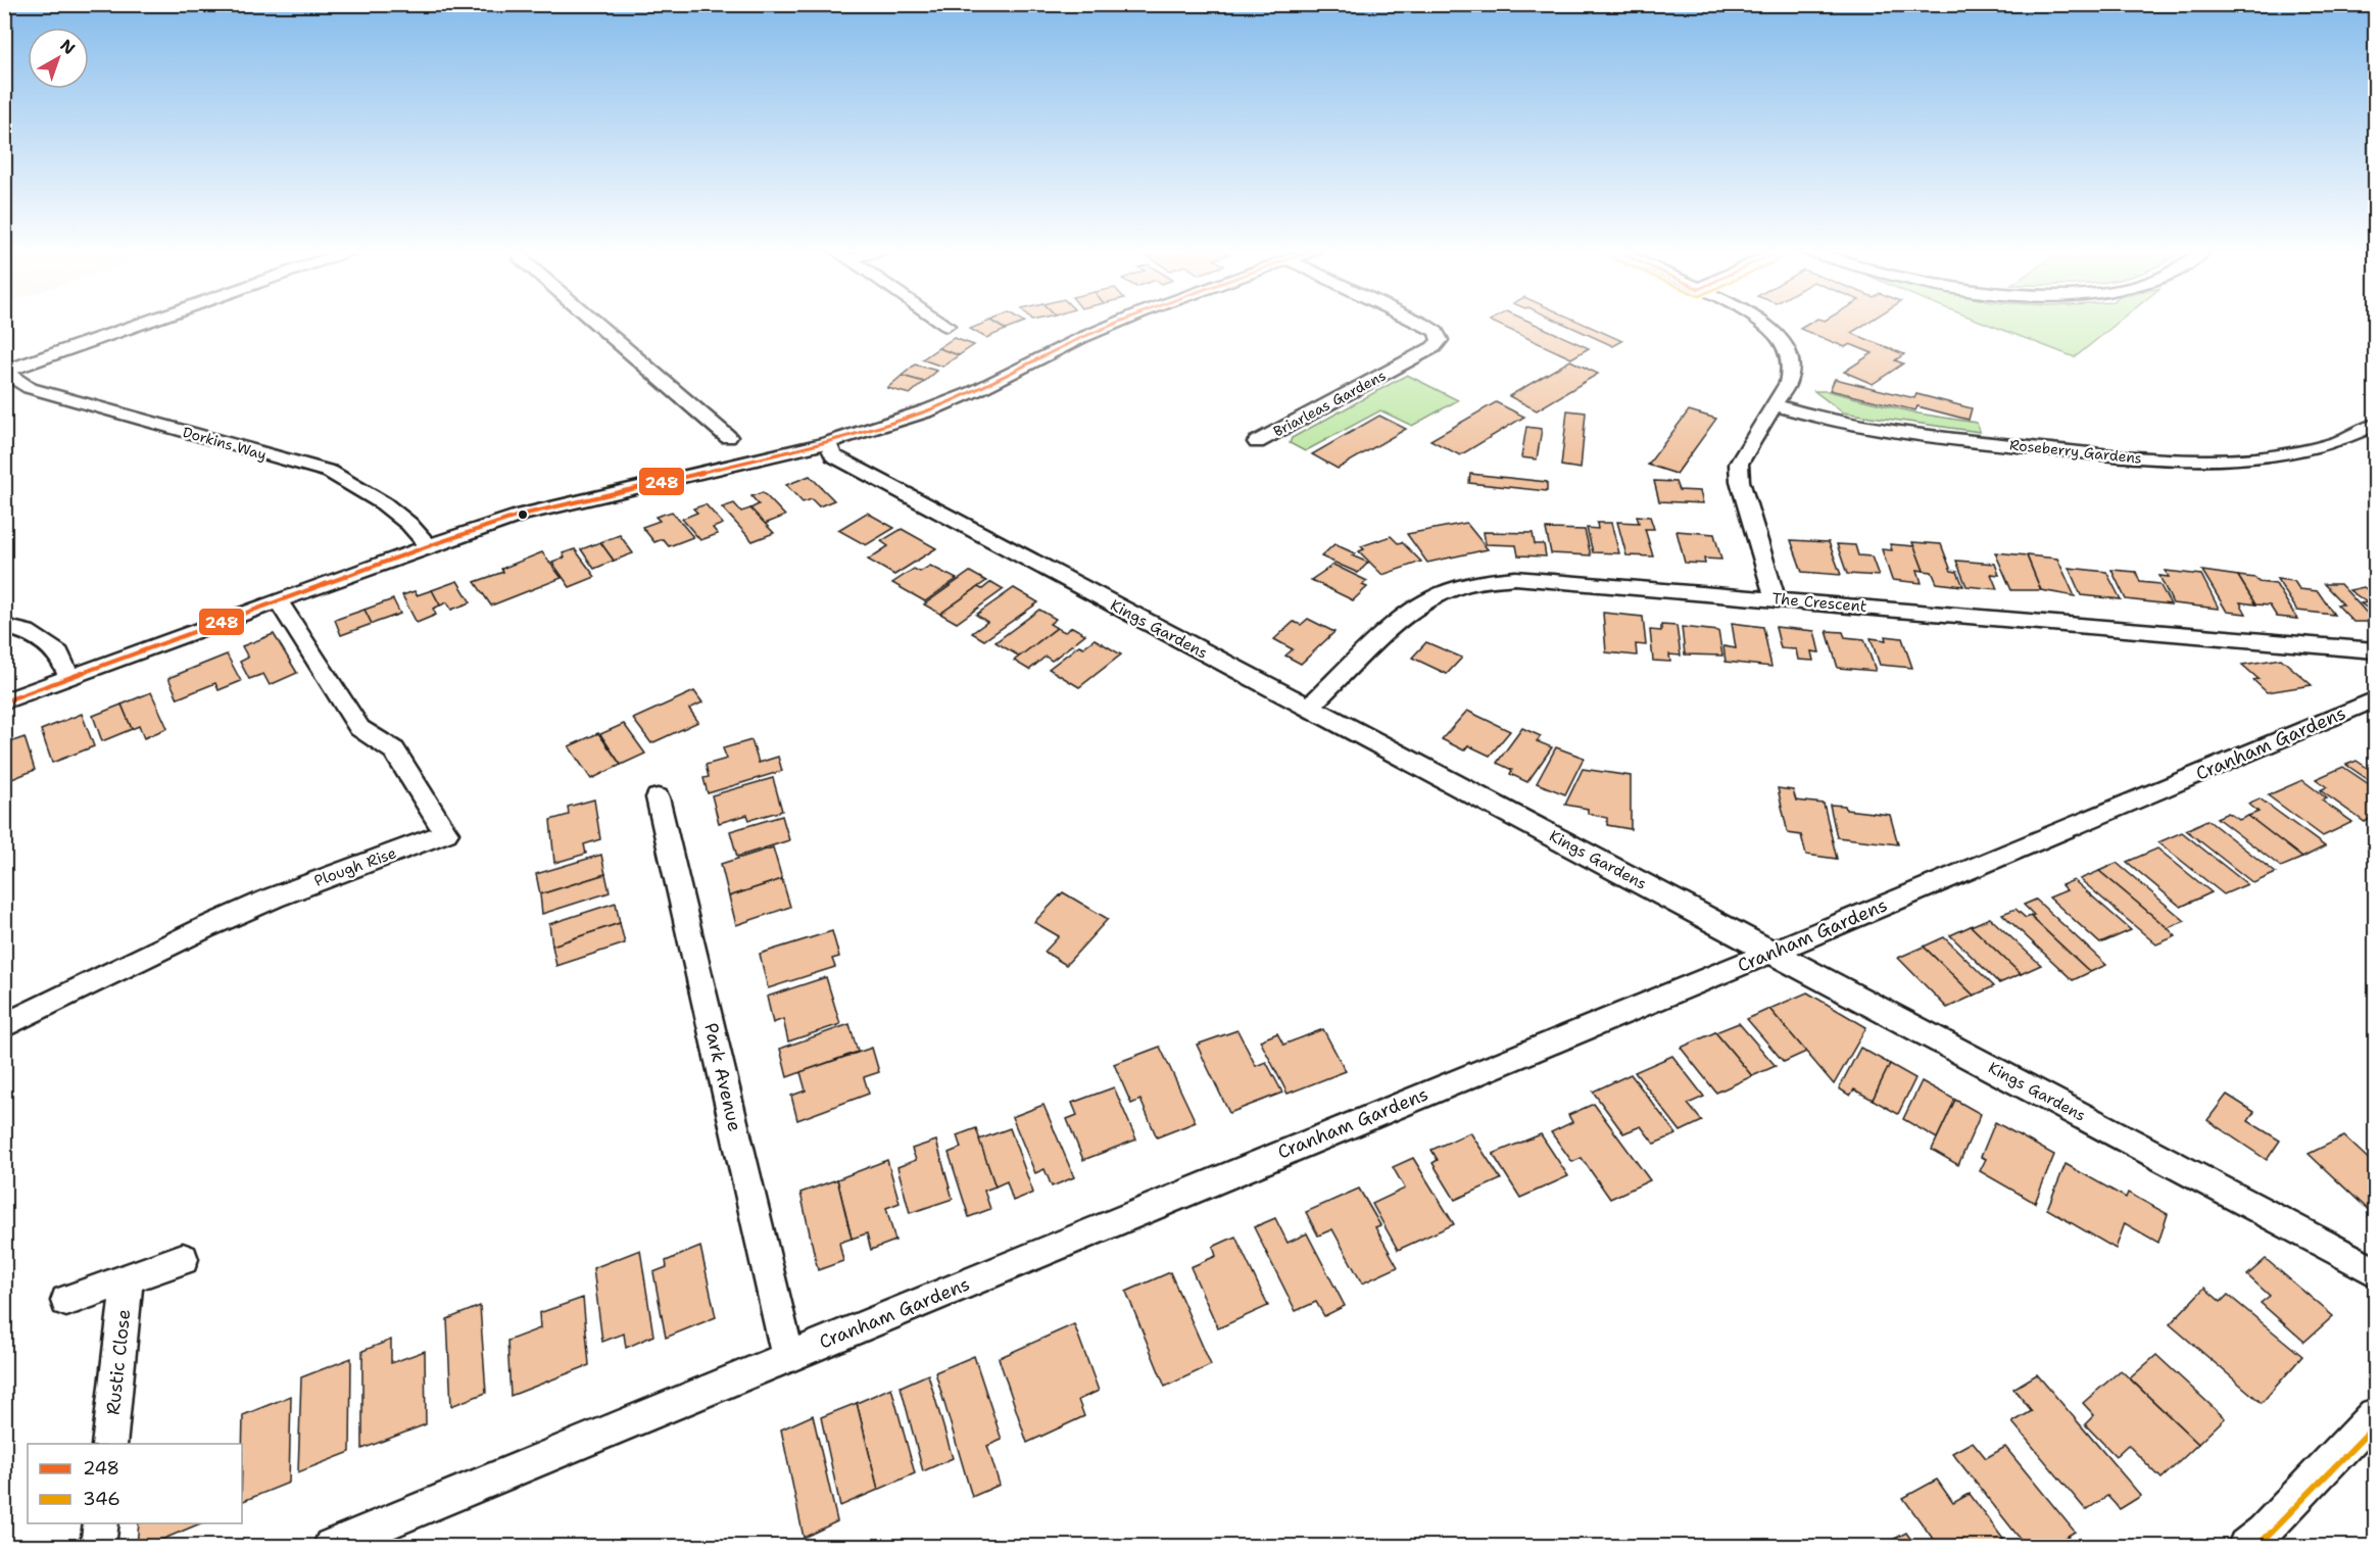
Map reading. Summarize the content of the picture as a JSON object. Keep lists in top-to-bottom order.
{
  "streets": {
    "street": [
      "Briarleas Gardens",
      "Dorkins Way",
      "Roseberry Gardens",
      "The Crescent",
      "Kings Gardens",
      "Cranham Gardens",
      "Plough Rise",
      "Park Avenue",
      "Rustic Close"
    ]
  },
  "crossings": [
    ["The Crescent", "Kings Gardens"],
    ["Kings Gardens", "Cranham Gardens"],
    ["Cranham Gardens", "Park Avenue"]
  ],
  "lines": ["transit line 248", "transit line 346"],
  "legend": ["248", "346"],
  "north": "top right"
}
